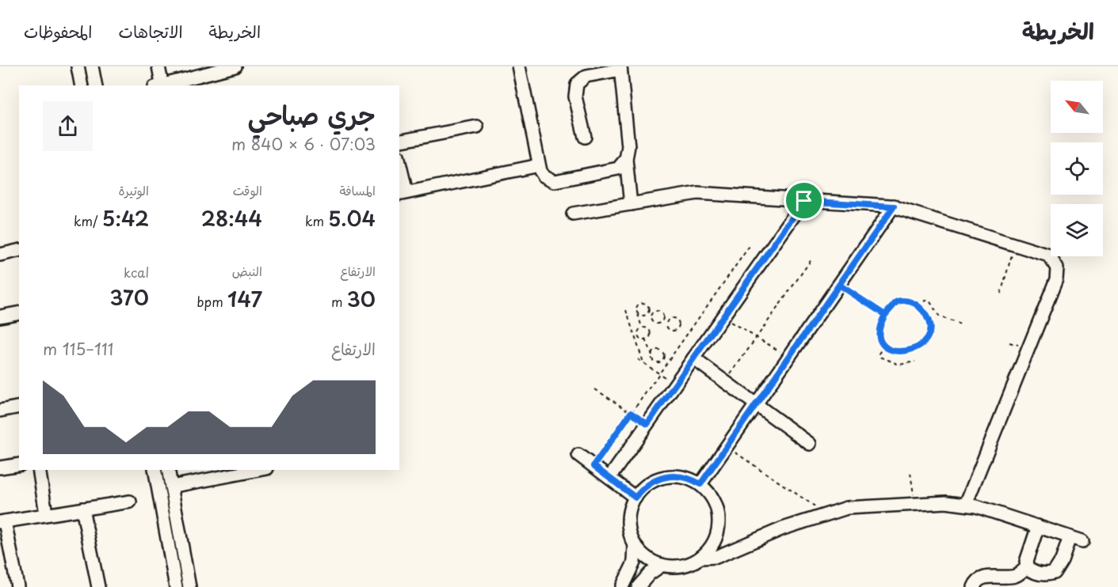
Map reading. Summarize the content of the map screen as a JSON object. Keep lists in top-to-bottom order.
{
  "north": "top left",
  "page": {
    "header": "الخريطة",
    "nav": ["الخريطة", "الاتجاهات", "المحفوظات"],
    "heading": ["جري صباحي", "07:03 · 6 × 840 m"],
    "stats": [
      ["المسافة", "5.04 km"],
      ["الوقت", "28:44"],
      ["الوتيرة", "5:42 /km"],
      ["الارتفاع", "30 m"],
      ["النبض", "147 bpm"],
      ["kcal", "370"]
    ],
    "chart": ["الارتفاع", "111–115 m"]
  }
}
